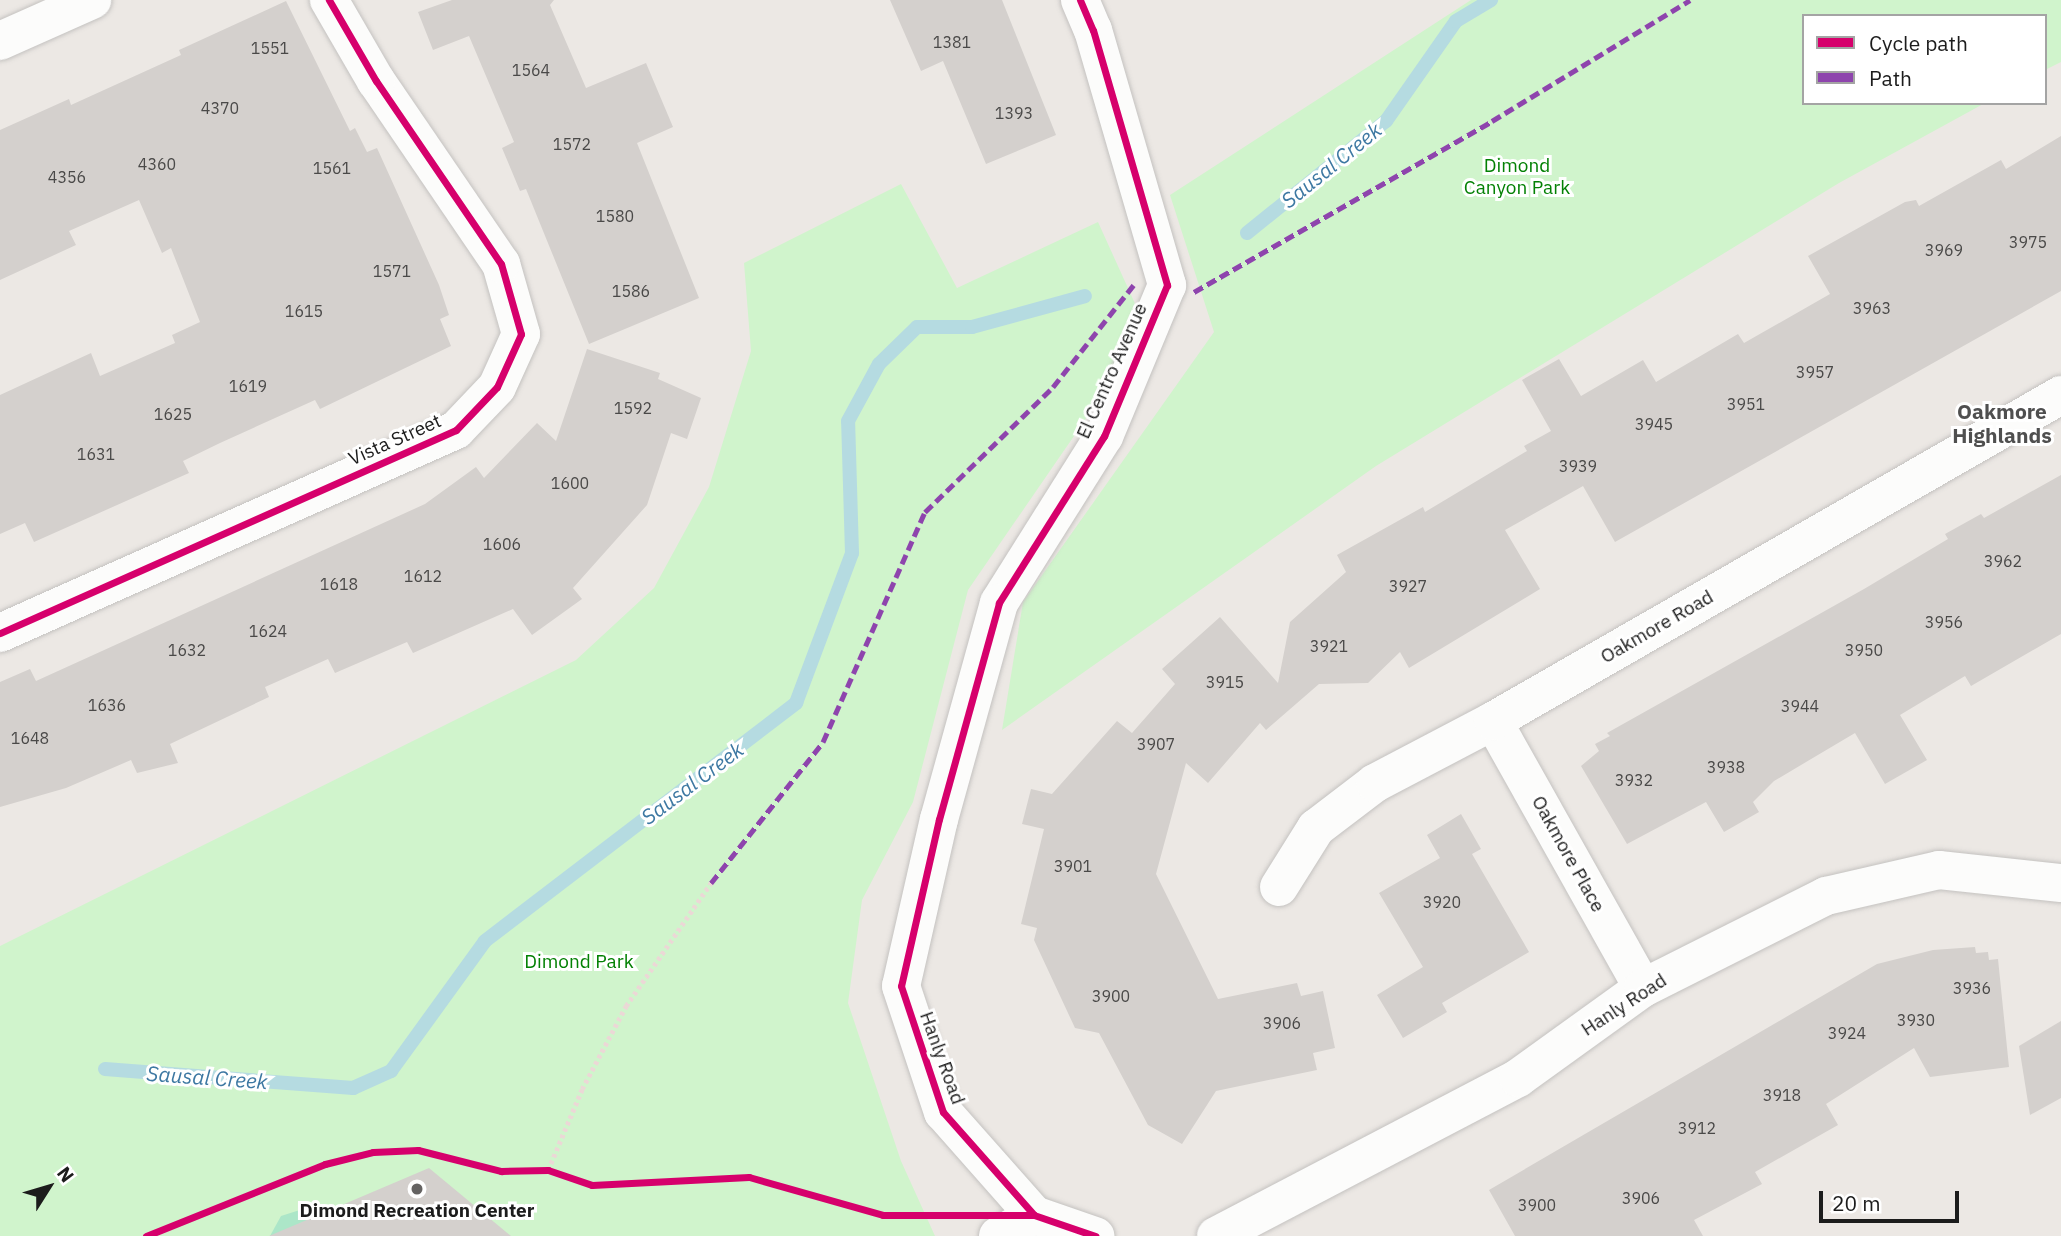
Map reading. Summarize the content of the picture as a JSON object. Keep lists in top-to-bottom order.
{
  "streets": {
    "street": [
      "El Centro Avenue",
      "Vista Street",
      "Oakmore Road",
      "Oakmore Place",
      "Hanly Road"
    ]
  },
  "crossings": [
    ["El Centro Avenue", "Hanly Road"],
    ["Oakmore Road", "Oakmore Place"],
    ["Oakmore Place", "Hanly Road"]
  ],
  "districts": ["Oakmore Highlands"],
  "water": ["Sausal Creek"],
  "parks": ["Dimond Canyon Park", "Dimond Park"],
  "places": ["Dimond Recreation Center"],
  "house_numbers": [
    "1381",
    "1551",
    "1564",
    "4370",
    "1393",
    "1572",
    "4360",
    "1561",
    "4356",
    "1580",
    "3975",
    "3969",
    "1571",
    "1586",
    "3963",
    "1615",
    "3957",
    "1619",
    "3951",
    "1592",
    "1625",
    "3945",
    "1631",
    "3939",
    "1600",
    "1606",
    "3962",
    "1612",
    "1618",
    "3927",
    "3956",
    "1624",
    "3921",
    "1632",
    "3950",
    "3915",
    "1636",
    "3944",
    "1648",
    "3907",
    "3938",
    "3932",
    "3901",
    "3920",
    "3936",
    "3900",
    "3930",
    "3906",
    "3924",
    "3918",
    "3912",
    "3906",
    "3900"
  ],
  "legend": ["Cycle path", "Path"],
  "scale_bar": "20 m",
  "north": "top right"
}
